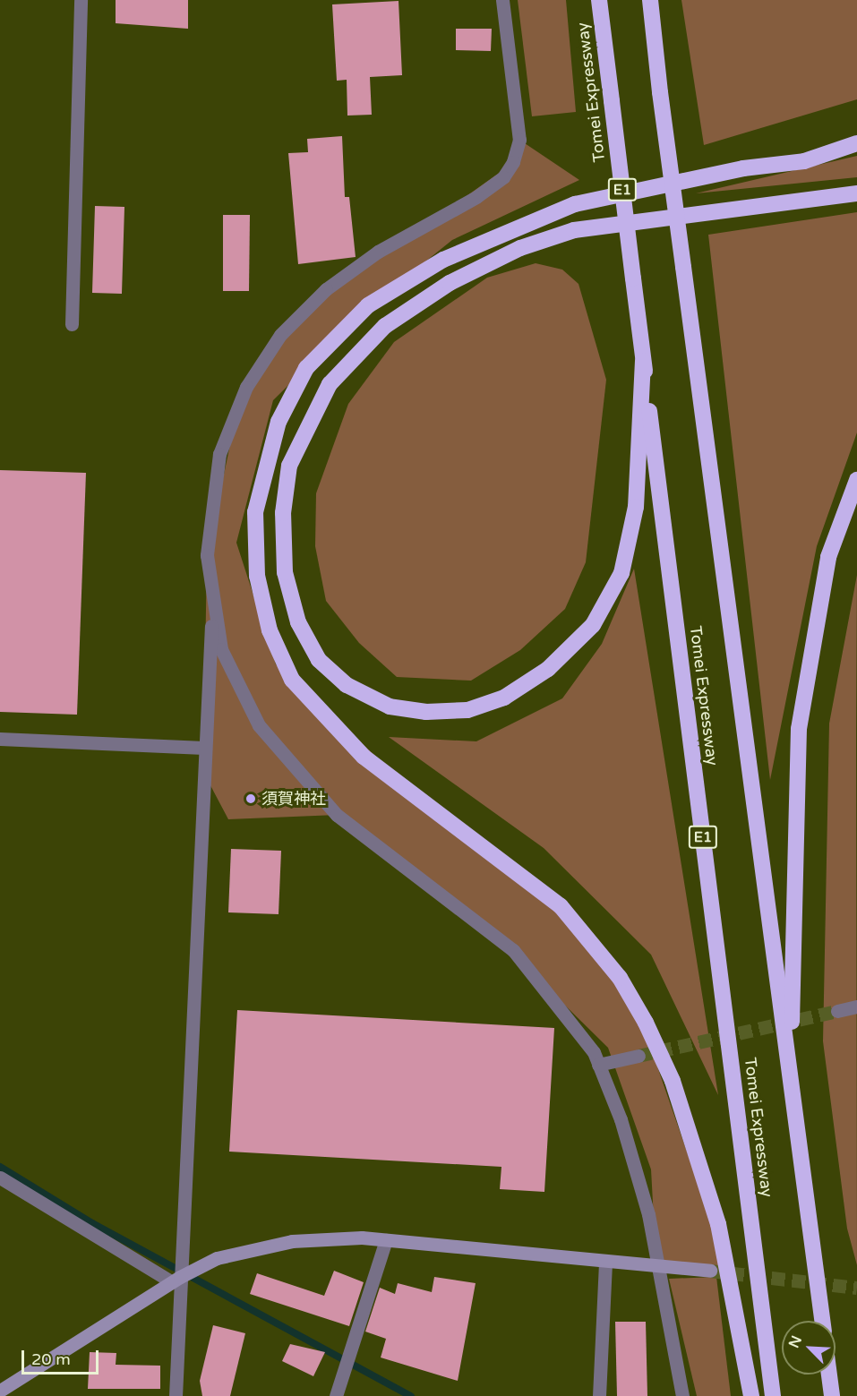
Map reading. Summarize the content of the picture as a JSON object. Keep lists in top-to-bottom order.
{
  "streets": {
    "highway": ["Tomei Expressway", "E1"]
  },
  "places": ["須賀神社"],
  "scale_bar": "20 m",
  "north": "top left"
}
